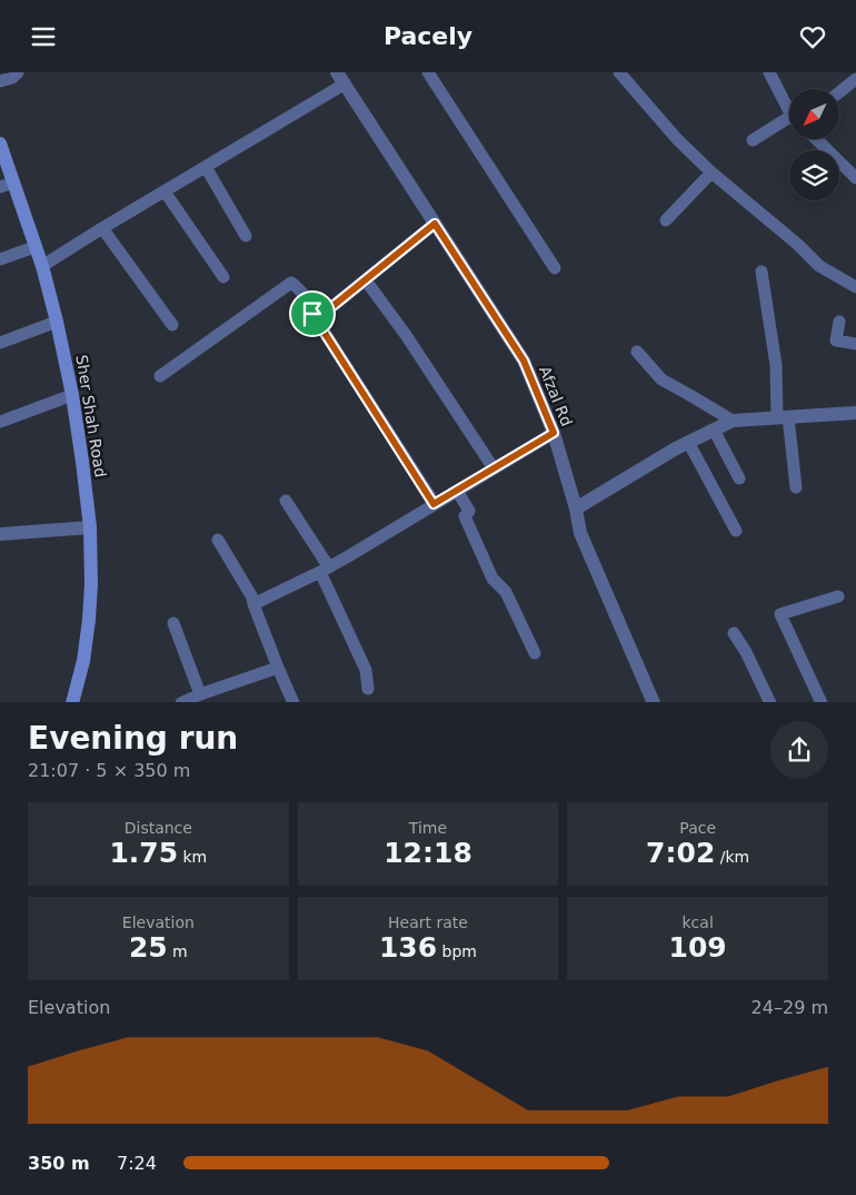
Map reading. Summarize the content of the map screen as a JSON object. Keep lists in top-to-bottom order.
{
  "streets": {
    "main road": ["Sher Shah Road"],
    "street": ["Afzal Rd"]
  },
  "north": "bottom left",
  "page": {
    "header": "Pacely",
    "heading": ["Evening run", "21:07 · 5 × 350 m"],
    "stats": [
      ["Distance", "1.75 km"],
      ["Time", "12:18"],
      ["Pace", "7:02 /km"],
      ["Elevation", "25 m"],
      ["Heart rate", "136 bpm"],
      ["kcal", "109"]
    ],
    "chart": ["Elevation", "24–29 m"],
    "list": [
      {
        "name": "350 m",
        "note": "7:24"
      }
    ]
  }
}
